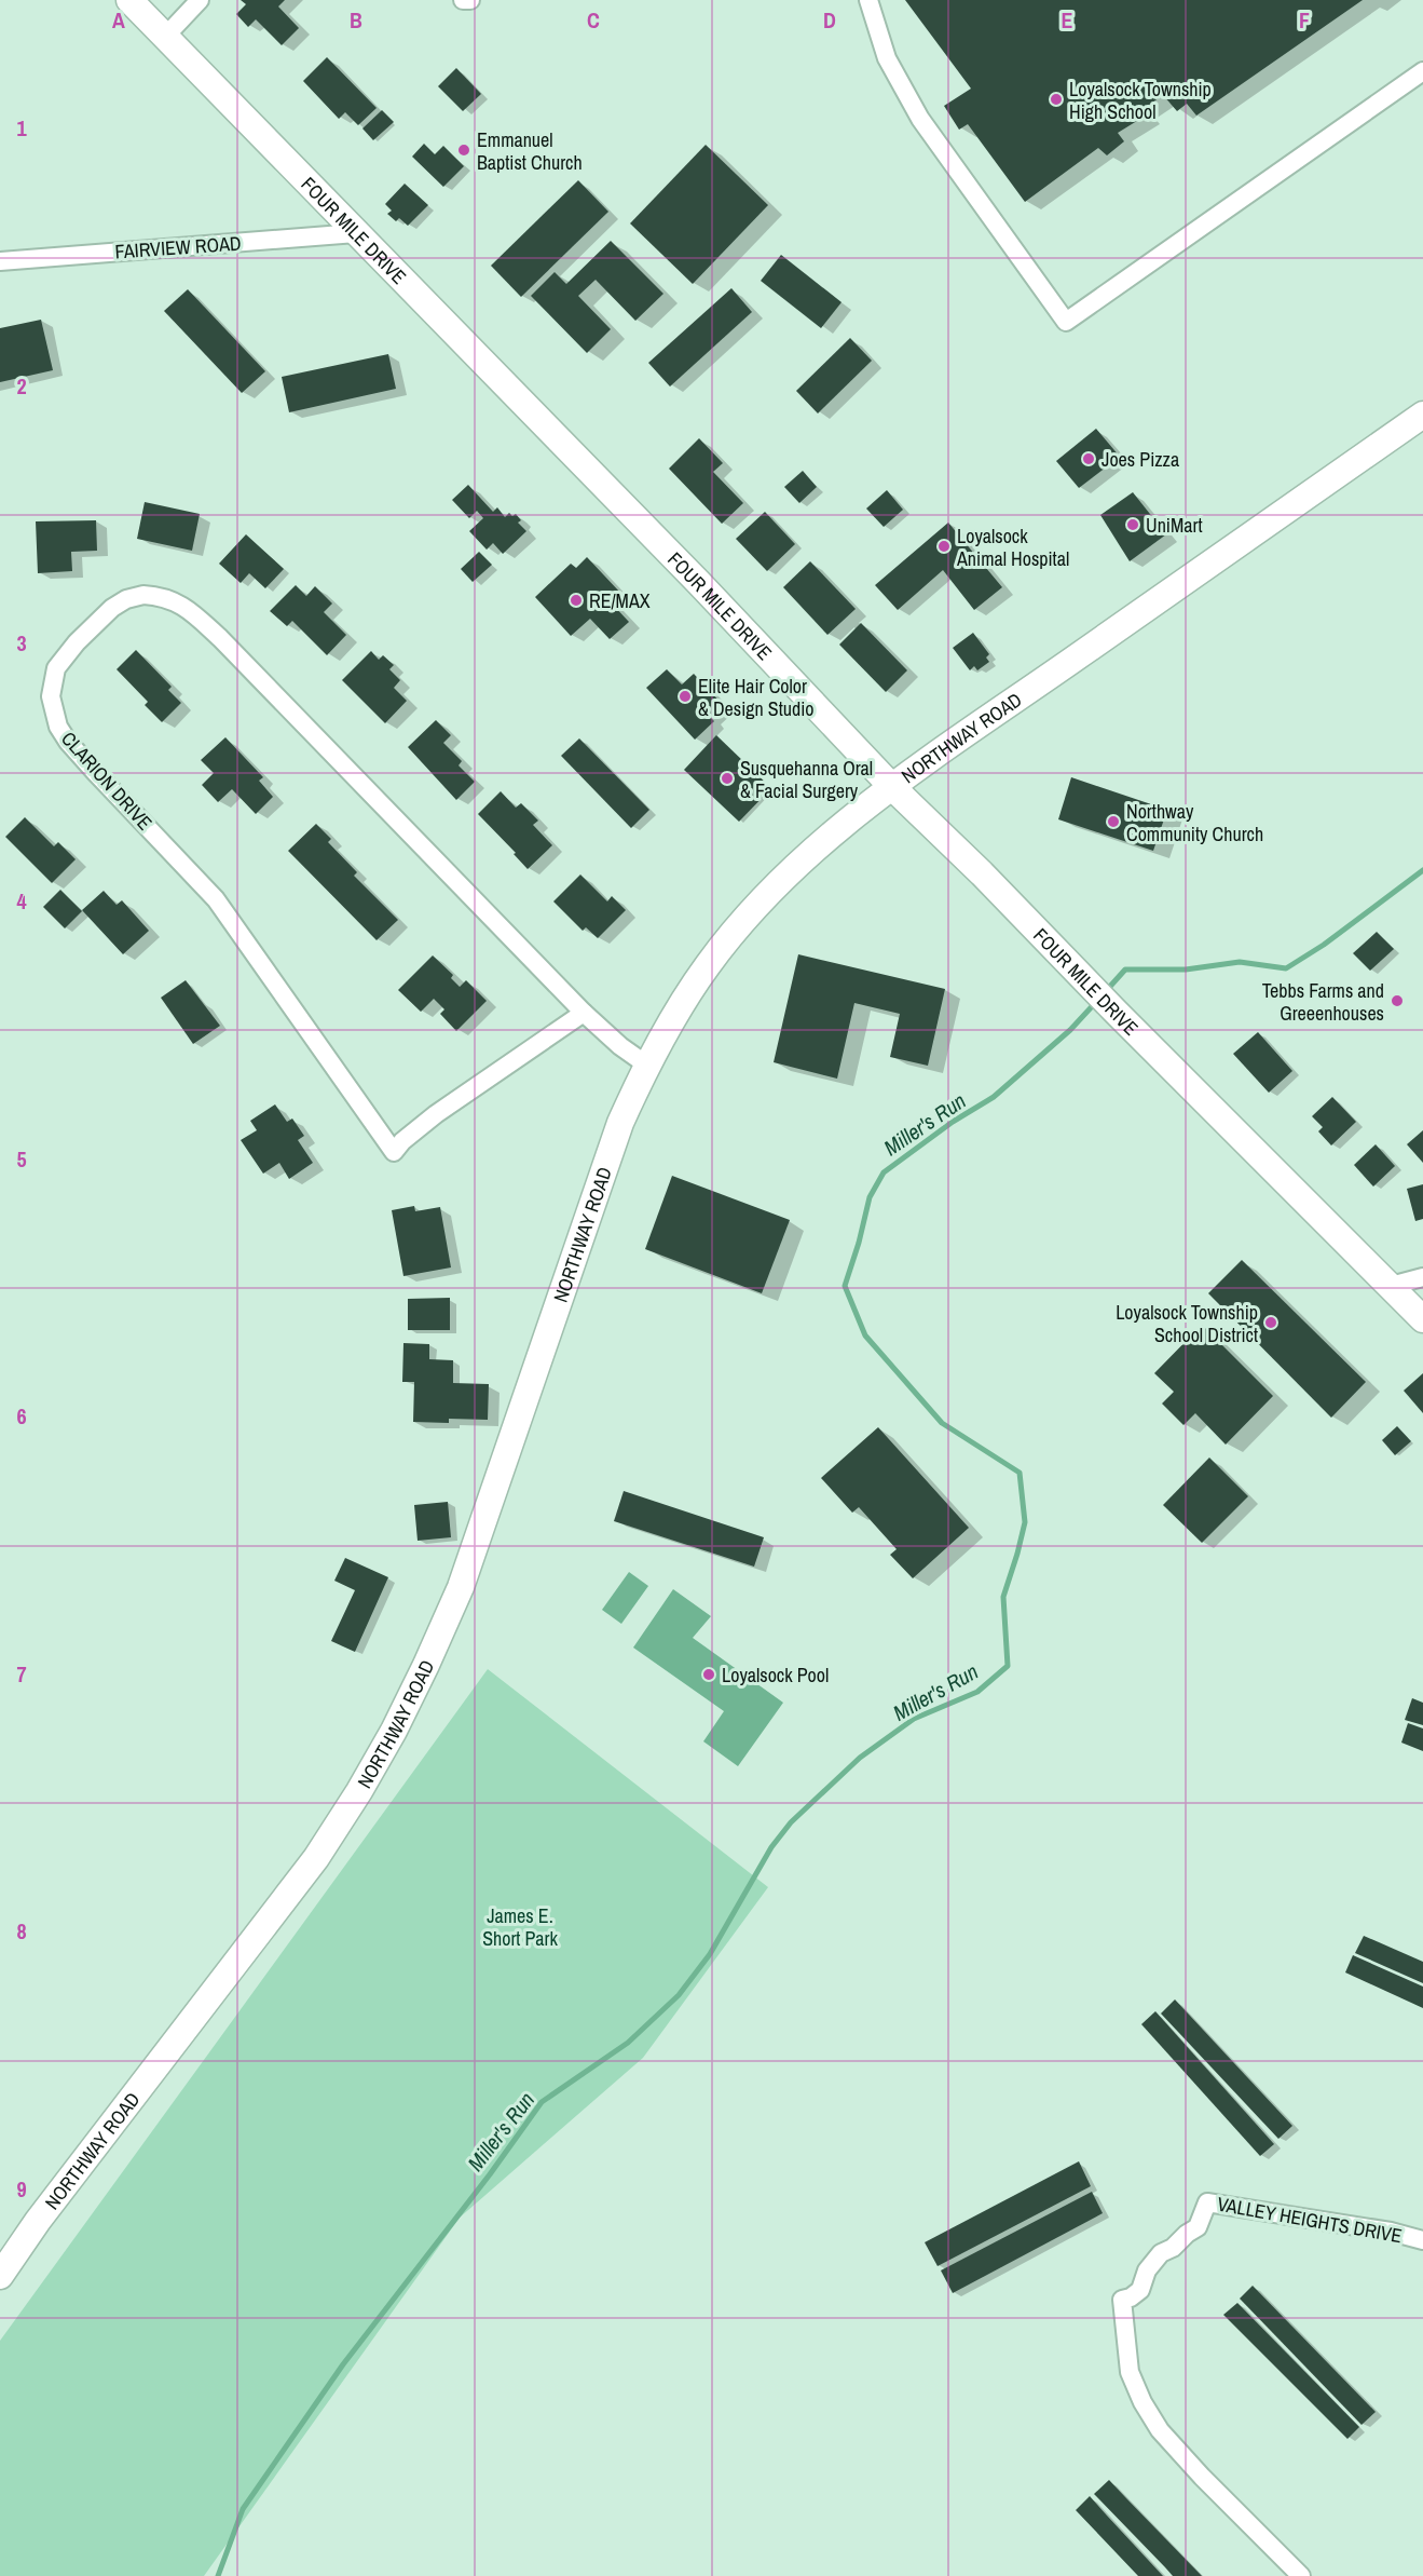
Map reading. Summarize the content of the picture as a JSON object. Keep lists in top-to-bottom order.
{
  "streets": {
    "street": [
      "FOUR MILE DRIVE",
      "FAIRVIEW ROAD",
      "NORTHWAY ROAD",
      "CLARION DRIVE",
      "VALLEY HEIGHTS DRIVE"
    ]
  },
  "crossings": [
    ["FOUR MILE DRIVE", "FAIRVIEW ROAD"],
    ["FOUR MILE DRIVE", "NORTHWAY ROAD"],
    ["NORTHWAY ROAD", "CLARION DRIVE"]
  ],
  "water": ["Miller's Run"],
  "parks": ["James E. Short Park"],
  "places": [
    "Loyalsock Township High School",
    "Emmanuel Baptist Church",
    "Joes Pizza",
    "UniMart",
    "Loyalsock Animal Hospital",
    "RE/MAX",
    "Elite Hair Color & Design Studio",
    "Susquehanna Oral & Facial Surgery",
    "Northway Community Church",
    "Tebbs Farms and Greeenhouses",
    "Loyalsock Township School District",
    "Loyalsock Pool"
  ],
  "grid": {
    "columns": [
      "A",
      "B",
      "C",
      "D",
      "E",
      "F"
    ],
    "rows": [
      "1",
      "2",
      "3",
      "4",
      "5",
      "6",
      "7",
      "8",
      "9"
    ]
  }
}
